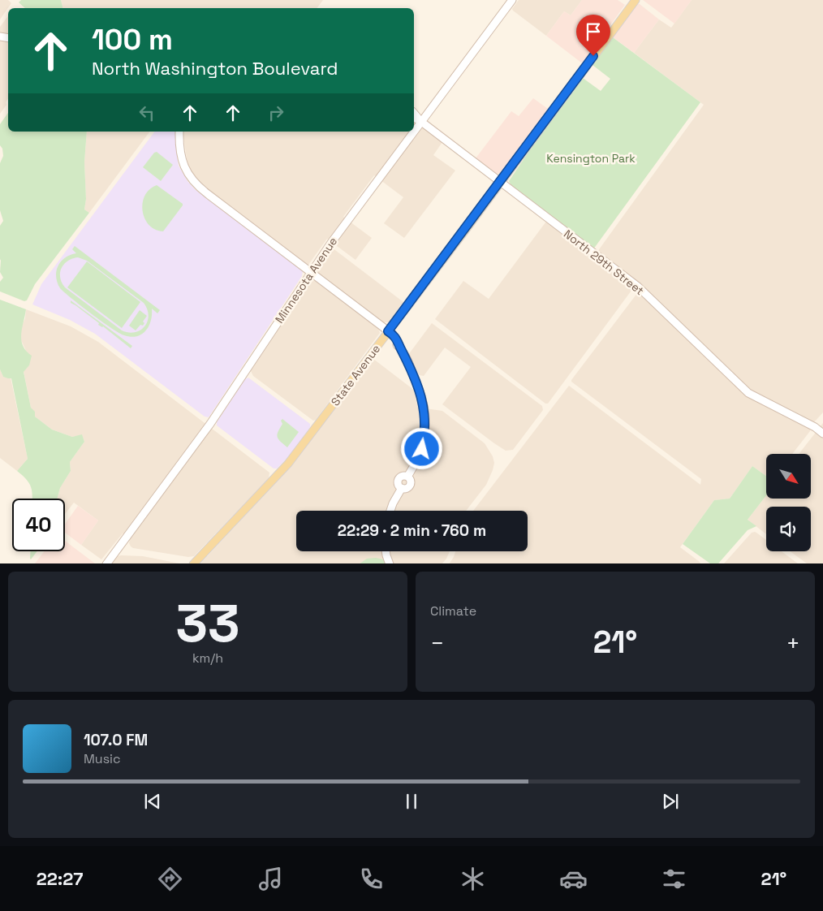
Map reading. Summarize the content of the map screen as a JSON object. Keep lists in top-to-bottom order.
{
  "streets": {
    "main road": ["State Avenue"],
    "street": ["North 29th Street", "Minnesota Avenue"]
  },
  "crossings": [
    ["North 29th Street", "Minnesota Avenue"],
    ["North 29th Street", "State Avenue"]
  ],
  "parks": ["Kensington Park"],
  "north": "bottom right",
  "page": {
    "turn": ["100 m", "North Washington Boulevard"],
    "limit": "40",
    "trip": "22:29 · 2 min · 760 m",
    "tile": [
      ["33", "km/h"],
      "Climate"
    ],
    "heat": ["−", "21°", "+"],
    "song": ["107.0 FM", "Music"],
    "tabs": ["22:27", "21°"]
  }
}
